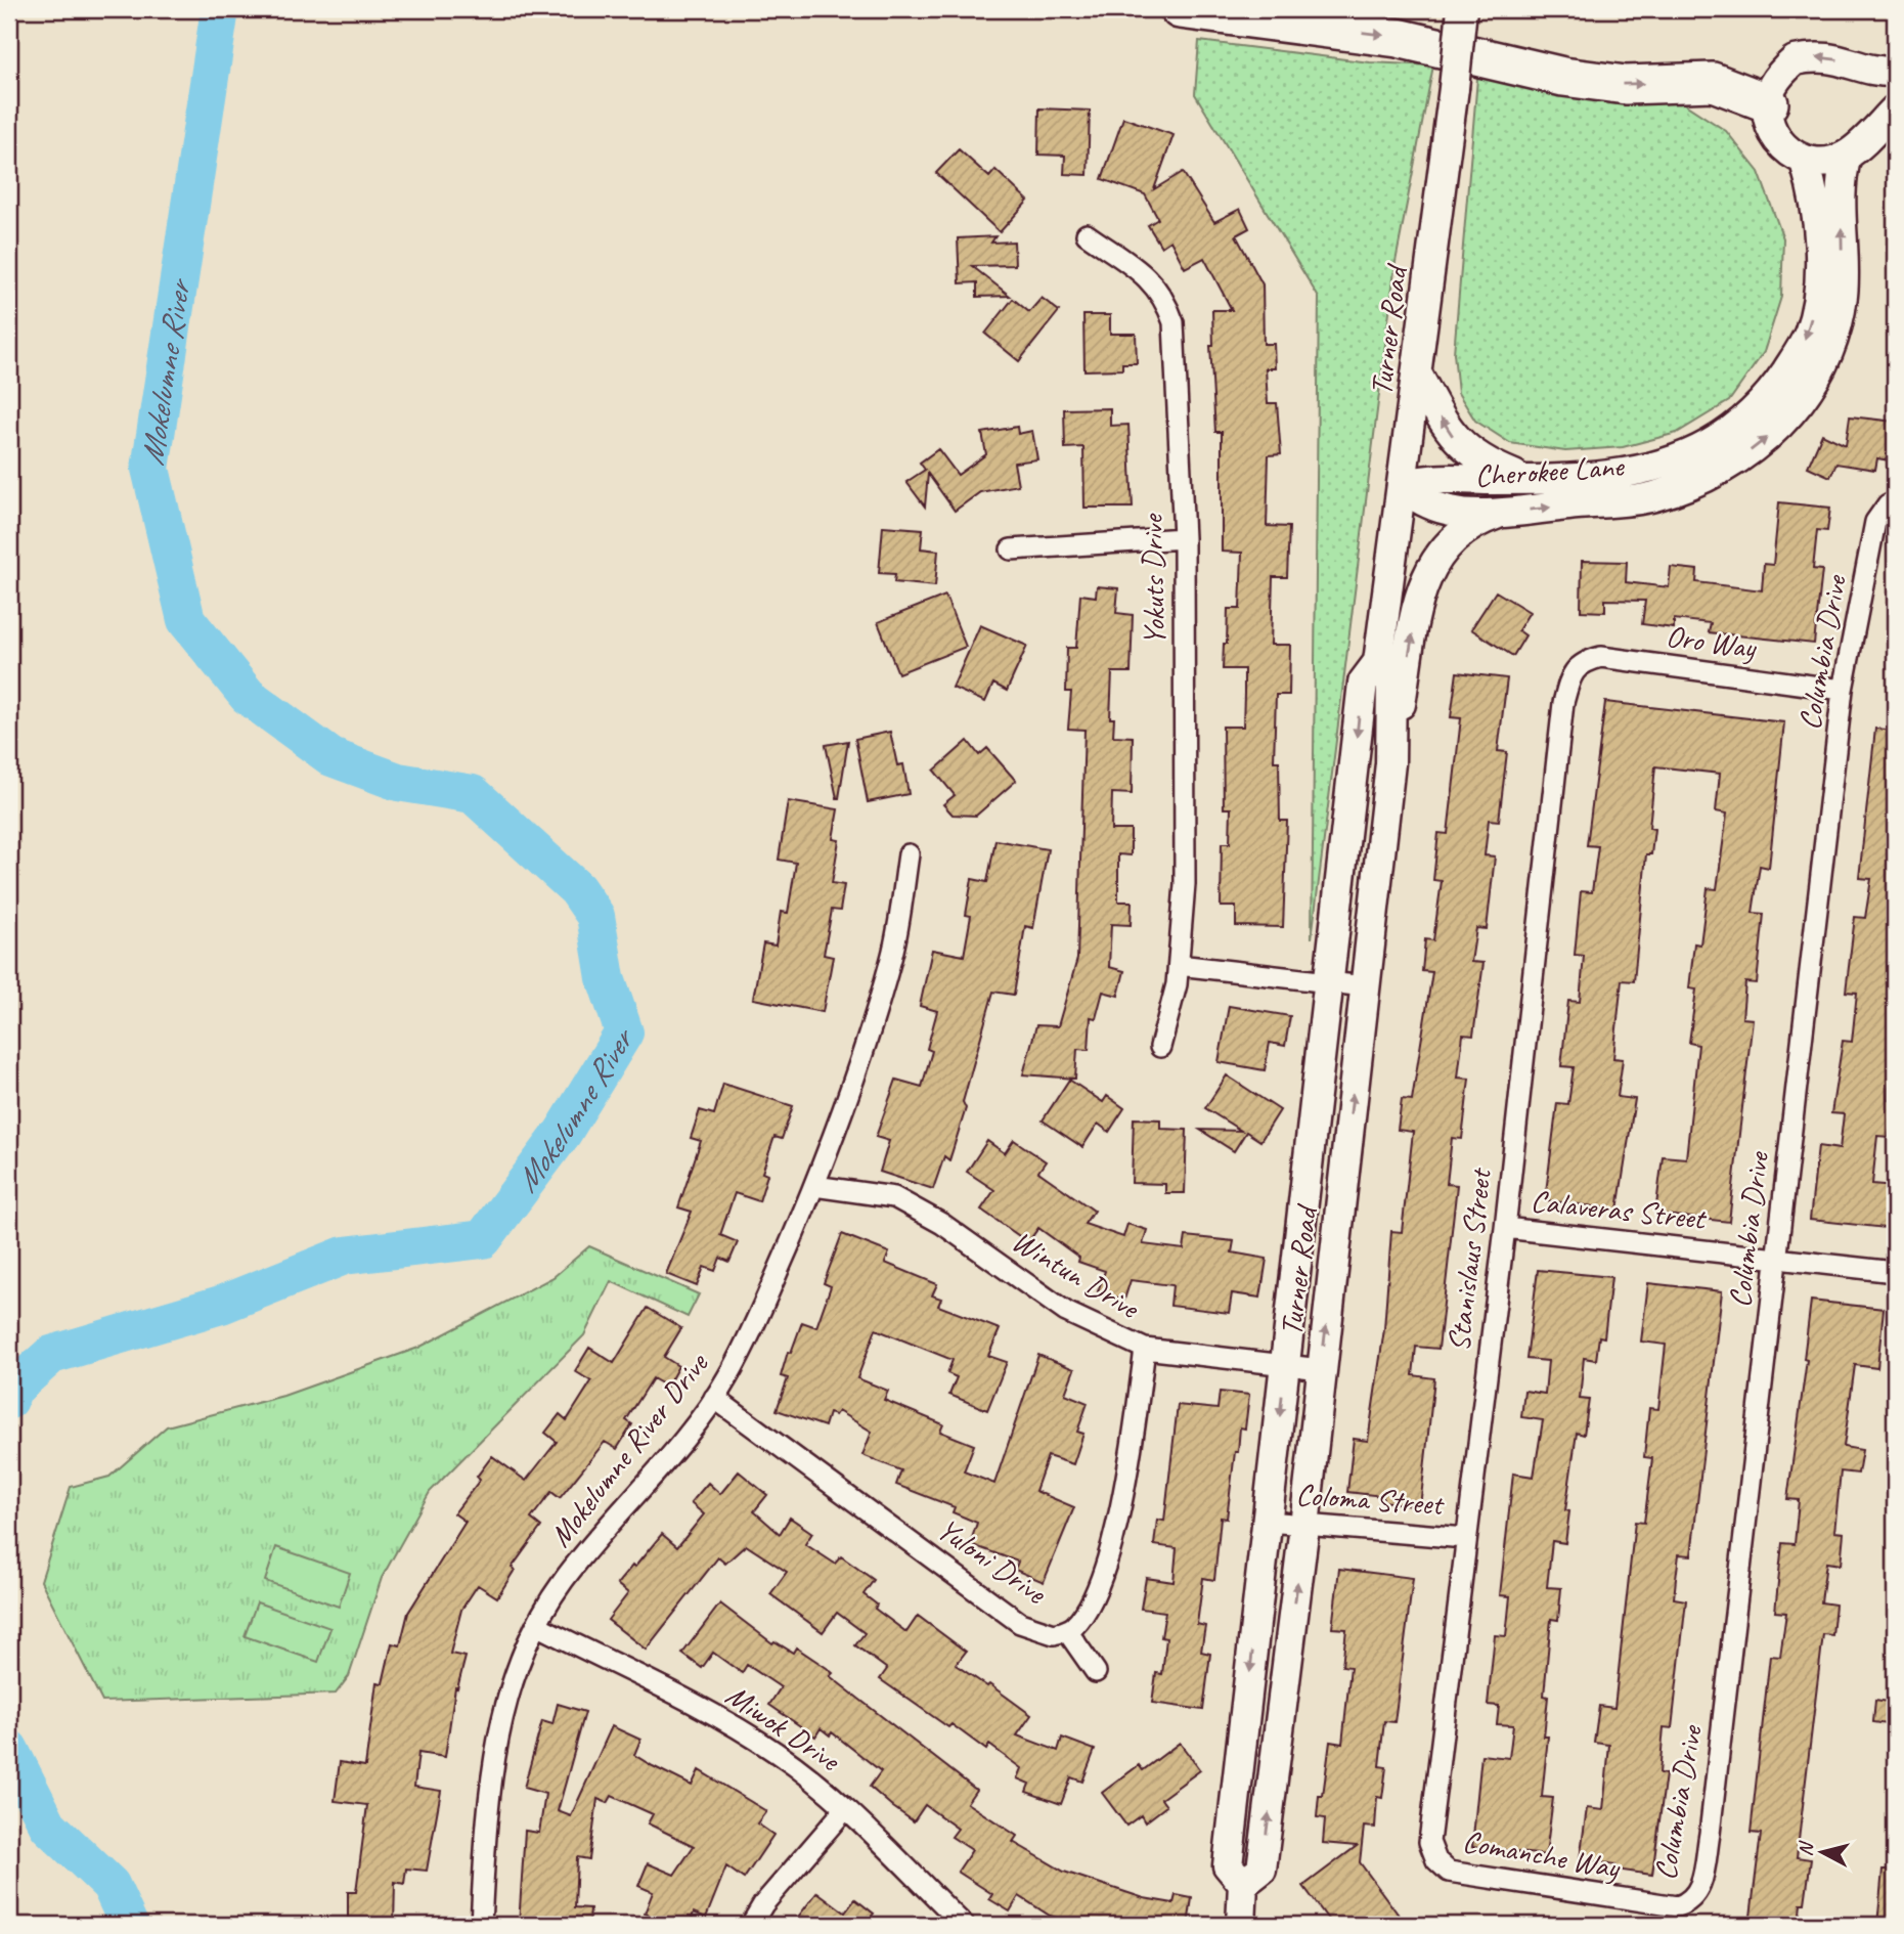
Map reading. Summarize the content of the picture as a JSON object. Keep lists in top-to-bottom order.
{
  "streets": {
    "main road": ["Turner Road", "Cherokee Lane"],
    "street": [
      "Yokuts Drive",
      "Oro Way",
      "Columbia Drive",
      "Calaveras Street",
      "Stanislaus Street",
      "Wintun Drive",
      "Mokelumne River Drive",
      "Coloma Street",
      "Yuloni Drive",
      "Miwok Drive",
      "Comanche Way"
    ]
  },
  "crossings": [
    ["Turner Road", "Cherokee Lane"],
    ["Turner Road", "Wintun Drive"],
    ["Turner Road", "Coloma Street"],
    ["Oro Way", "Columbia Drive"],
    ["Oro Way", "Stanislaus Street"],
    ["Columbia Drive", "Calaveras Street"],
    ["Columbia Drive", "Comanche Way"],
    ["Calaveras Street", "Stanislaus Street"],
    ["Stanislaus Street", "Coloma Street"],
    ["Stanislaus Street", "Comanche Way"],
    ["Wintun Drive", "Mokelumne River Drive"],
    ["Wintun Drive", "Yuloni Drive"],
    ["Mokelumne River Drive", "Yuloni Drive"],
    ["Mokelumne River Drive", "Miwok Drive"]
  ],
  "water": ["Mokelumne River"],
  "north": "left"
}
